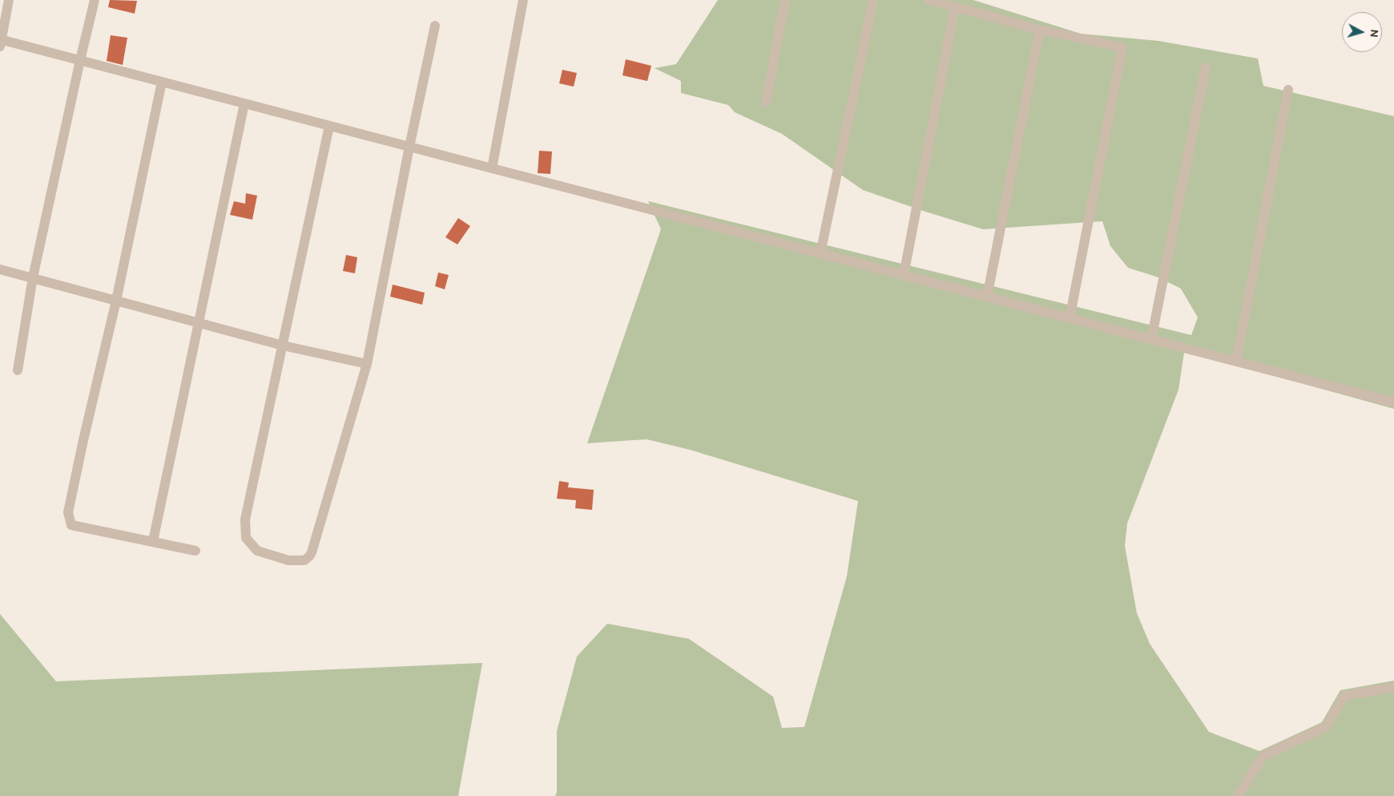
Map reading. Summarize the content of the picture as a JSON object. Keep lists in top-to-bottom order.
{
  "north": "right"
}
